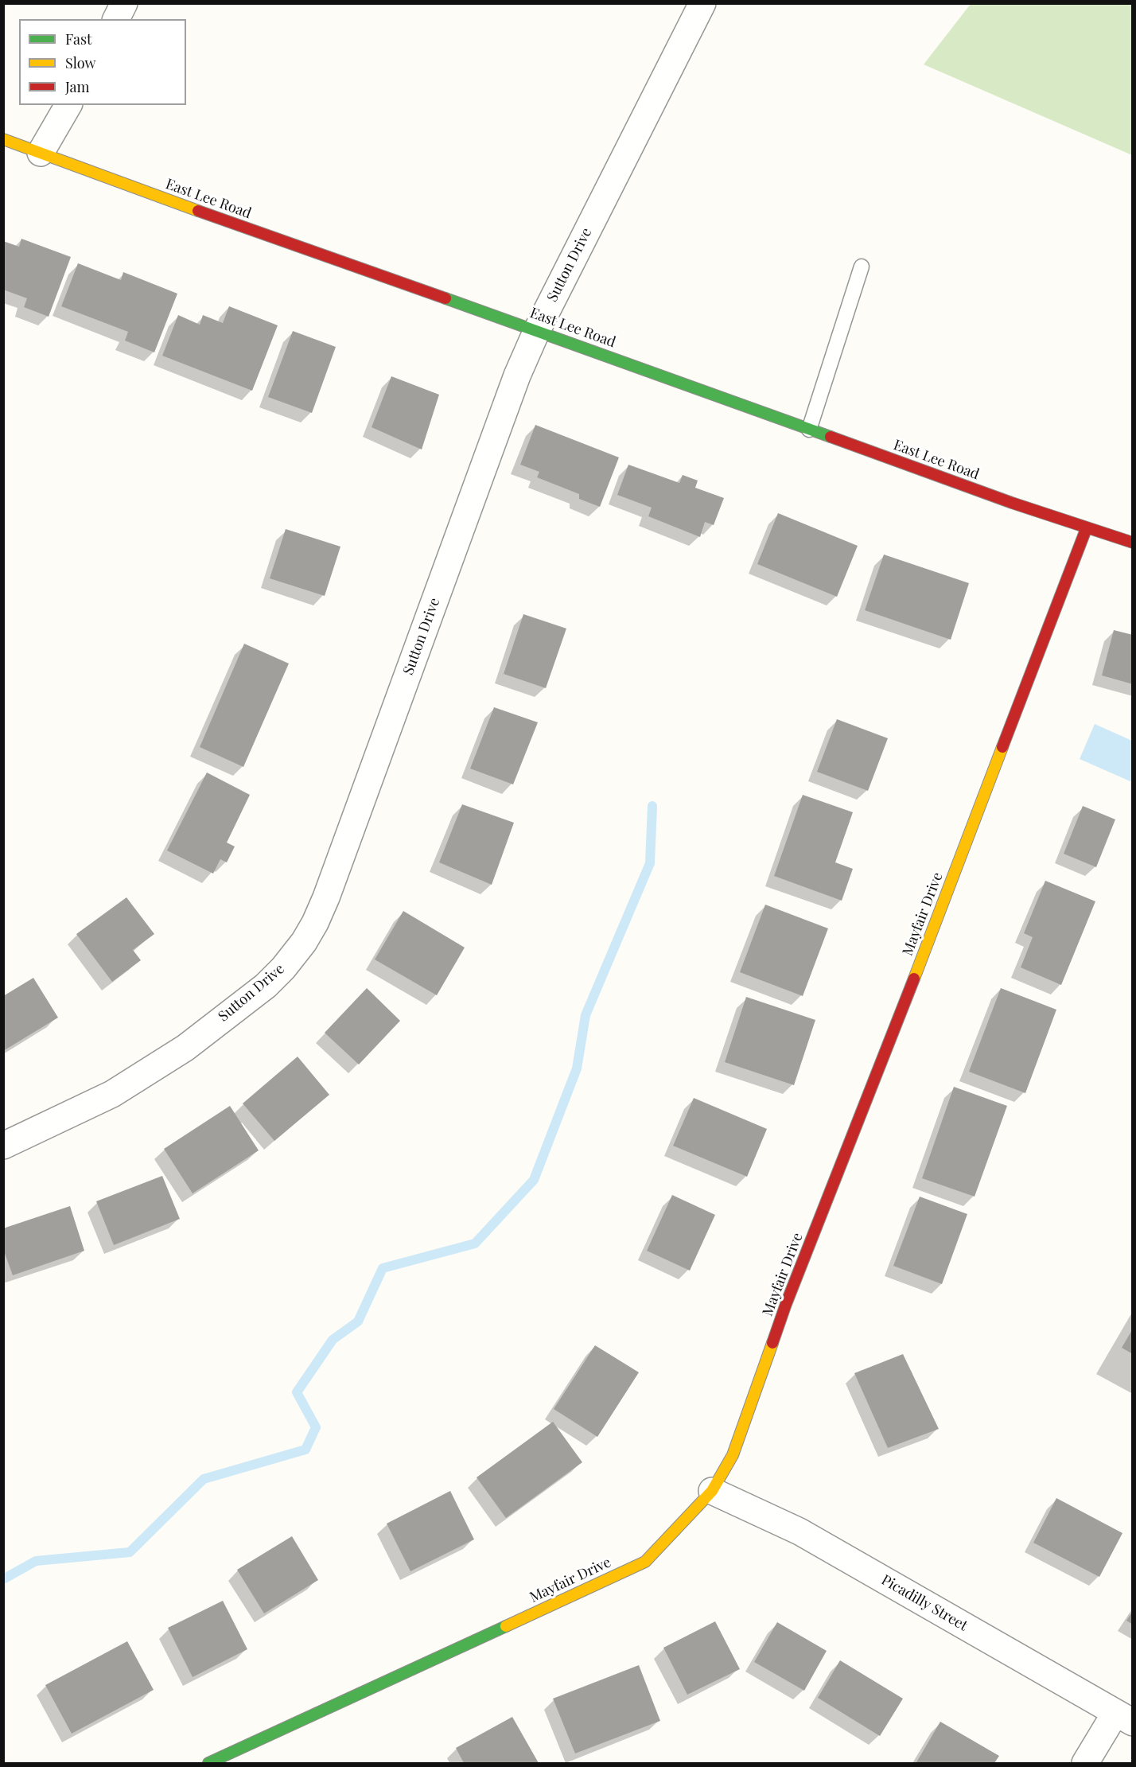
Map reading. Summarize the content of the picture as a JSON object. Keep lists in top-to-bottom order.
{
  "streets": {
    "street": [
      "East Lee Road",
      "Sutton Drive",
      "Mayfair Drive",
      "Picadilly Street"
    ]
  },
  "crossings": [
    ["East Lee Road", "Sutton Drive"],
    ["East Lee Road", "Mayfair Drive"],
    ["Mayfair Drive", "Picadilly Street"]
  ],
  "legend": ["Fast", "Slow", "Jam"]
}
